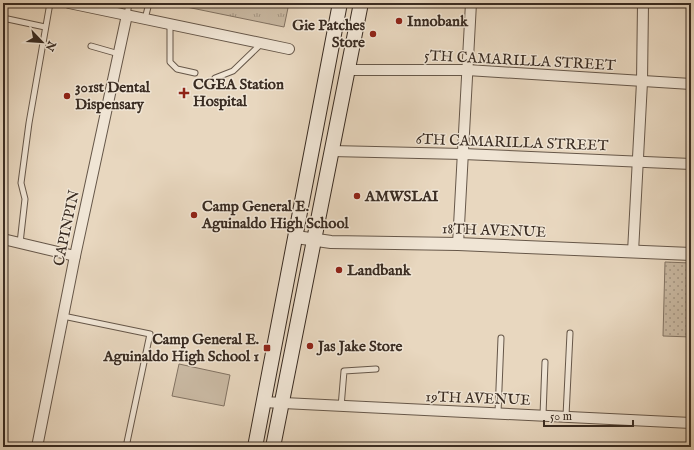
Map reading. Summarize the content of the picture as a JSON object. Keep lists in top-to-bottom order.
{
  "streets": {
    "street": [
      "5TH CAMARILLA STREET",
      "6TH CAMARILLA STREET",
      "CAPINPIN",
      "18TH AVENUE",
      "19TH AVENUE"
    ]
  },
  "places": {
    "other": [
      "Innobank",
      "Gie Patches Store",
      "301st Dental Dispensary",
      "AMWSLAI",
      "Camp General E. Aguinaldo High School",
      "Landbank",
      "Jas Jake Store"
    ],
    "health": ["CGEA Station Hospital"],
    "transit": ["Camp General E. Aguinaldo High School 1"]
  },
  "scale_bar": "50 m",
  "north": "bottom right"
}
